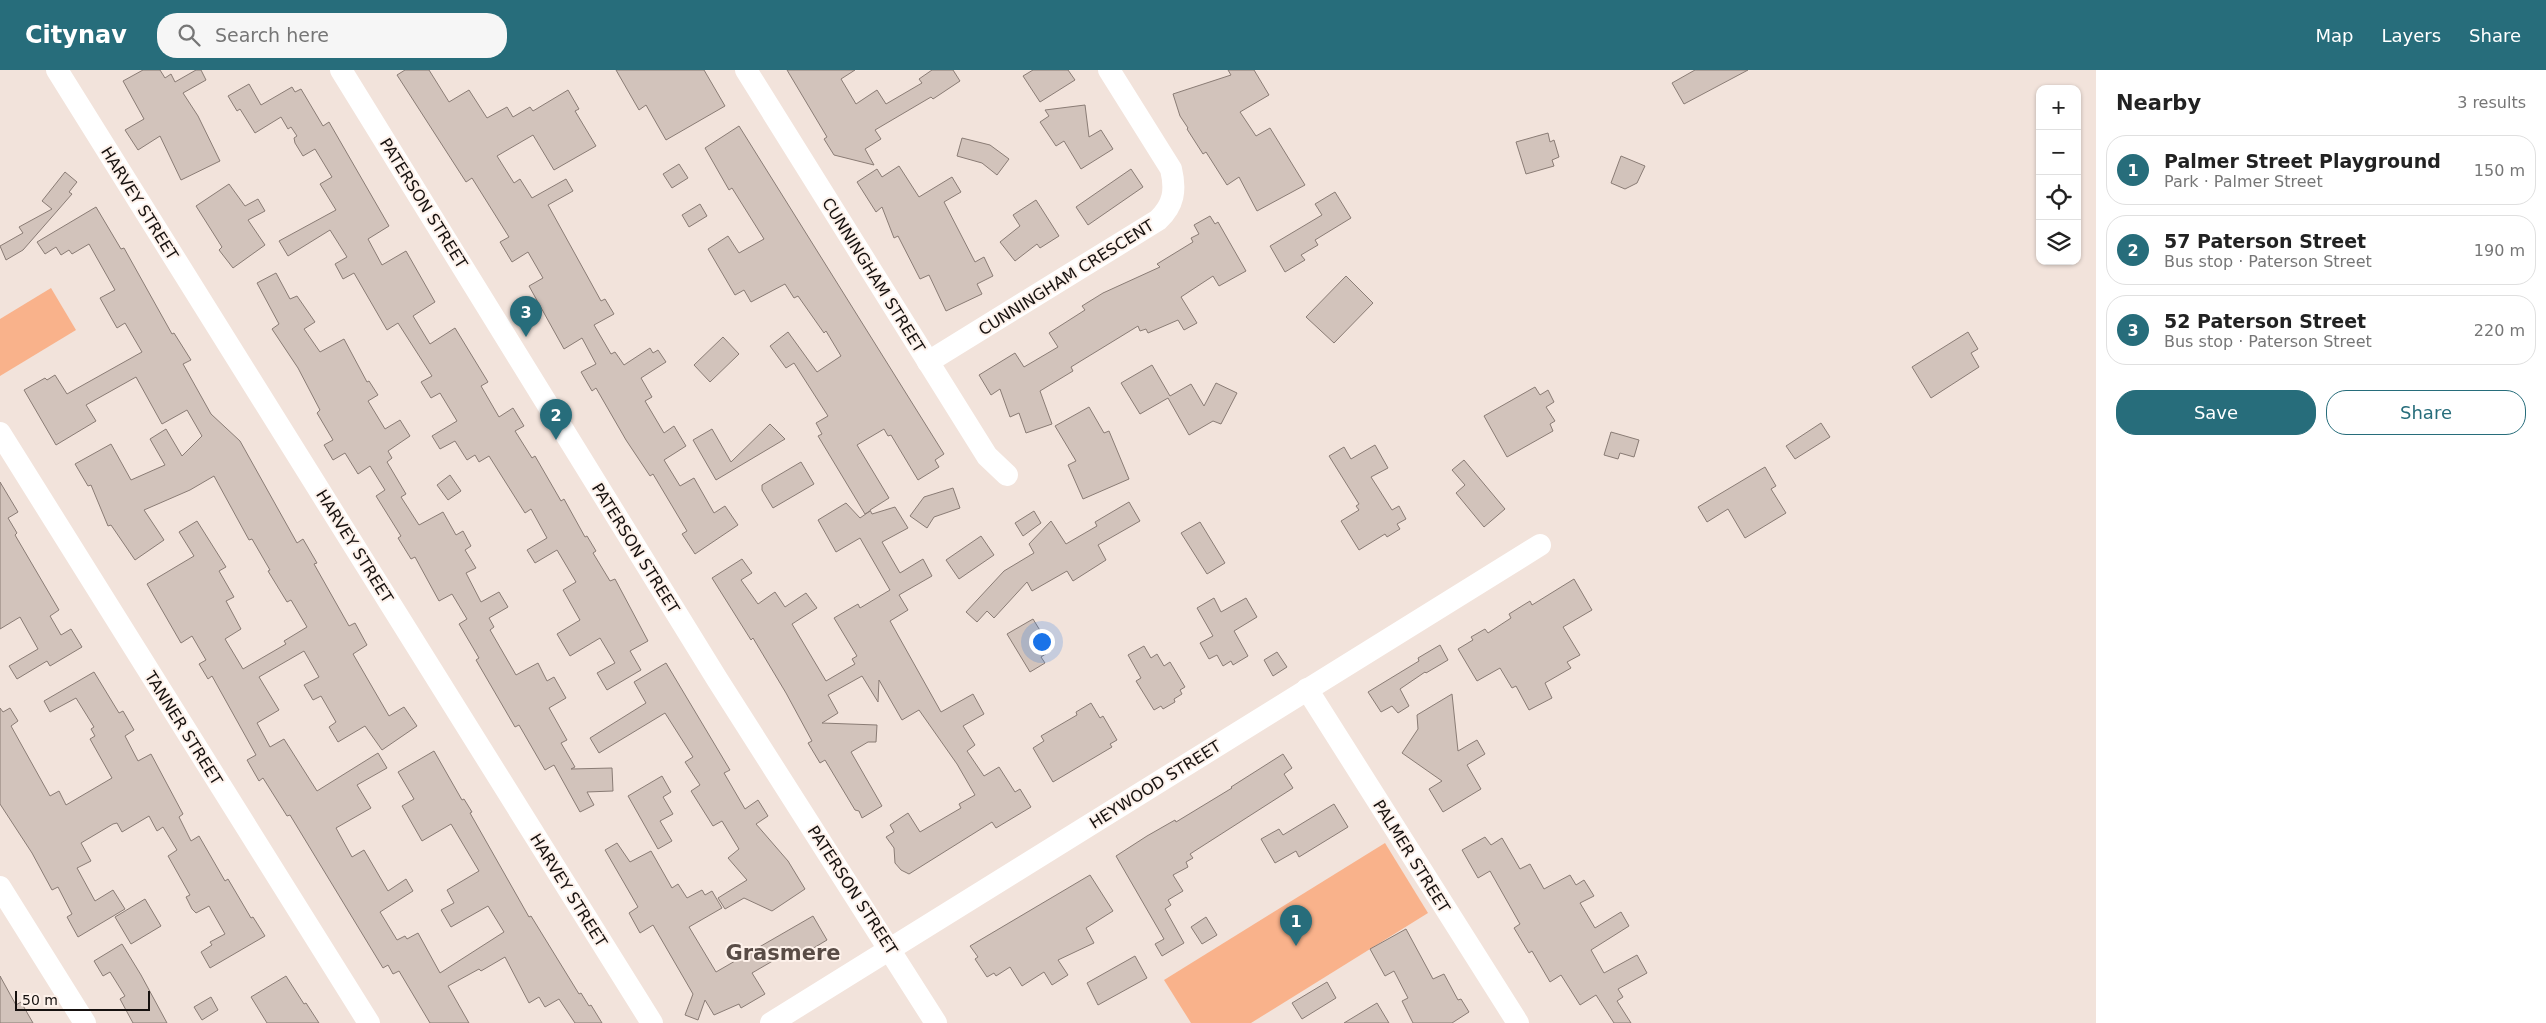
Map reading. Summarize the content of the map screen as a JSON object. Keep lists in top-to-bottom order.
{
  "streets": {
    "street": [
      "HARVEY STREET",
      "PATERSON STREET",
      "CUNNINGHAM STREET",
      "CUNNINGHAM CRESCENT",
      "TANNER STREET",
      "HEYWOOD STREET",
      "PALMER STREET"
    ]
  },
  "crossings": [
    ["PATERSON STREET", "HEYWOOD STREET"],
    ["CUNNINGHAM STREET", "CUNNINGHAM CRESCENT"],
    ["HEYWOOD STREET", "PALMER STREET"]
  ],
  "districts": ["Grasmere"],
  "scale_bar": "50 m",
  "page": {
    "header": "Citynav",
    "search": "Search here",
    "nav": ["Map", "Layers", "Share"],
    "heading": ["Nearby", "3 results"],
    "map_buttons": ["+", "−"],
    "list": [
      {
        "mark": "1",
        "name": "Palmer Street Playground",
        "note": "Park · Palmer Street",
        "value": "150 m"
      },
      {
        "mark": "2",
        "name": "57 Paterson Street",
        "note": "Bus stop · Paterson Street",
        "value": "190 m"
      },
      {
        "mark": "3",
        "name": "52 Paterson Street",
        "note": "Bus stop · Paterson Street",
        "value": "220 m"
      }
    ],
    "pins": ["3", "2", "1"],
    "buttons": ["Save", "Share"],
    "scale": "50 m"
  }
}
